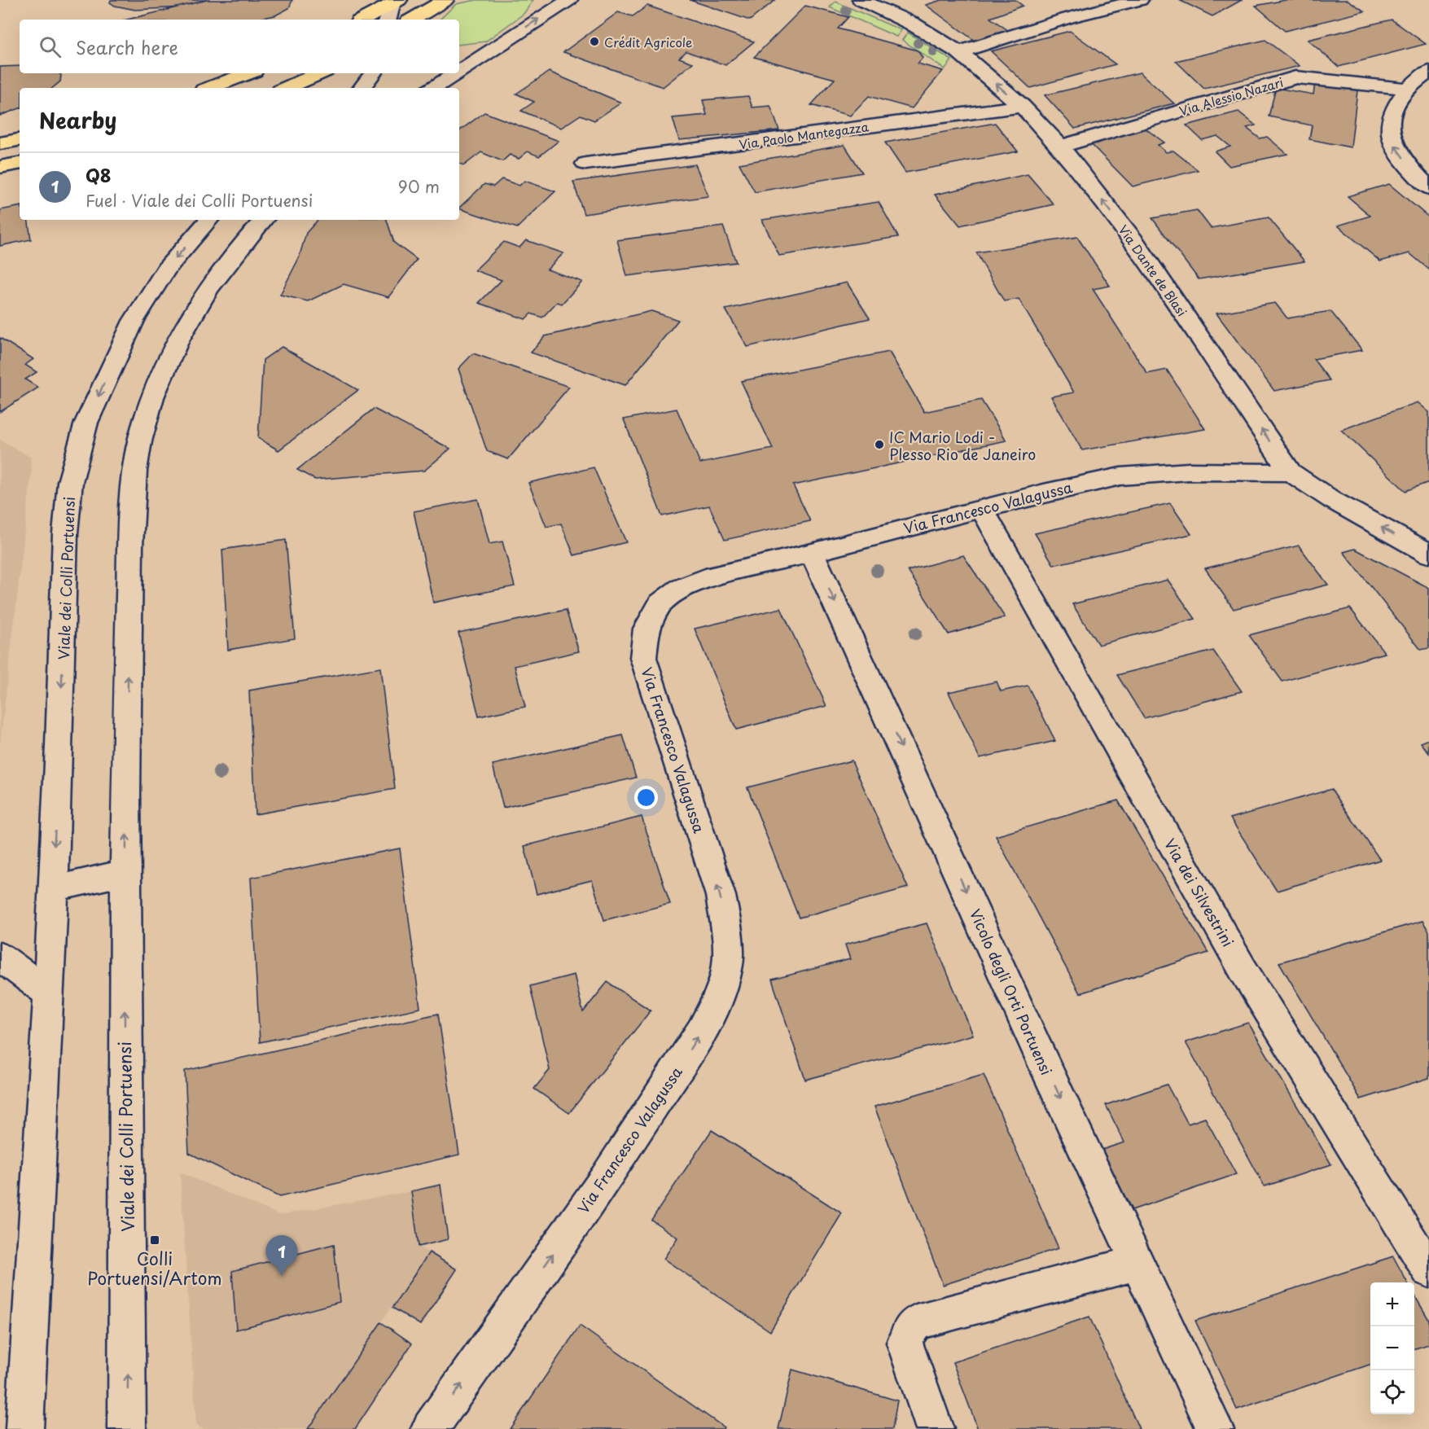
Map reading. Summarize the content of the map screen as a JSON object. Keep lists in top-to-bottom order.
{
  "streets": {
    "street": [
      "Via Alessio Nazari",
      "Via Paolo Mantegazza",
      "Via Dante de Blasi",
      "Via Francesco Valagussa",
      "Viale dei Colli Portuensi",
      "Via dei Silvestrini",
      "Vicolo degli Orti Portuensi"
    ]
  },
  "crossings": [
    ["Via Alessio Nazari", "Via Dante de Blasi"],
    ["Via Paolo Mantegazza", "Via Dante de Blasi"],
    ["Via Dante de Blasi", "Via Francesco Valagussa"],
    ["Via Francesco Valagussa", "Via dei Silvestrini"],
    ["Via Francesco Valagussa", "Vicolo degli Orti Portuensi"]
  ],
  "one_way": ["Via Dante de Blasi", "Via Francesco Valagussa", "Vicolo degli Orti Portuensi"],
  "places": {
    "other": ["Crédit Agricole", "IC Mario Lodi - Plesso Rio de Janeiro"],
    "transit": ["Colli Portuensi/Artom"]
  },
  "page": {
    "search": "Search here",
    "heading": "Nearby",
    "list": [
      {
        "mark": "1",
        "name": "Q8",
        "note": "Fuel · Viale dei Colli Portuensi",
        "value": "90 m"
      }
    ],
    "pins": "1",
    "map_buttons": ["+", "−"]
  }
}
